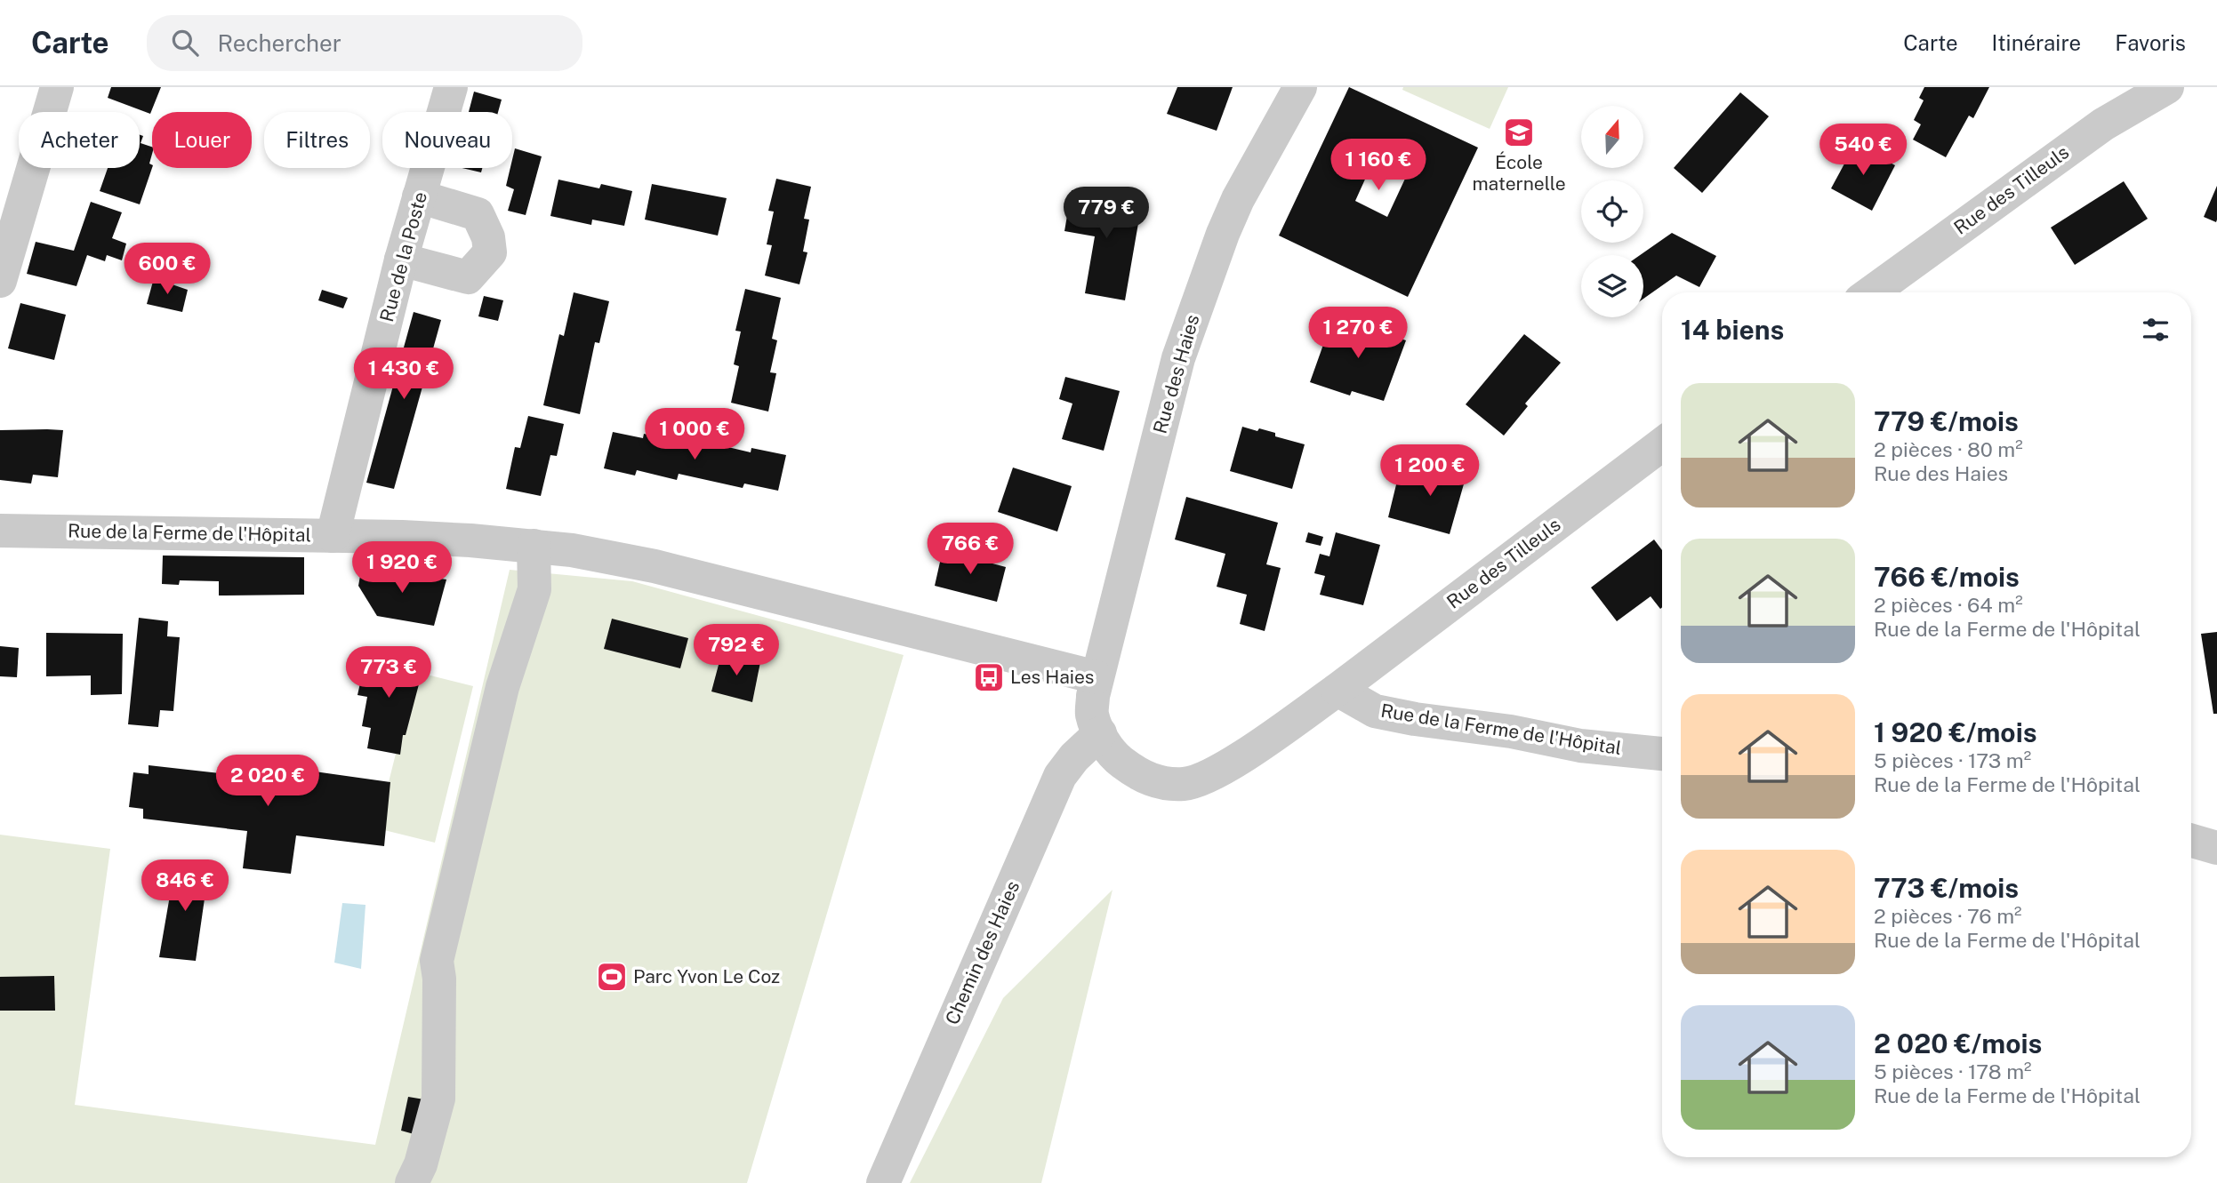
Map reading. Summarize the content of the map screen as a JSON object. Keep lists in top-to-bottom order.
{
  "streets": {
    "street": [
      "Rue des Tilleuls",
      "Rue de la Poste",
      "Rue des Haies",
      "Rue de la Ferme de l'Hôpital",
      "Chemin des Haies"
    ]
  },
  "crossings": [
    ["Rue des Tilleuls", "Rue de la Ferme de l'Hôpital"],
    ["Rue de la Poste", "Rue de la Ferme de l'Hôpital"],
    ["Rue des Haies", "Rue de la Ferme de l'Hôpital"]
  ],
  "places": {
    "school or university": ["École maternelle"],
    "bus stop": ["Les Haies"],
    "sports": ["Parc Yvon Le Coz"]
  },
  "north": "top",
  "page": {
    "header": "Carte",
    "search": "Rechercher",
    "nav": ["Carte", "Itinéraire", "Favoris"],
    "chip": [
      "Acheter",
      "Louer",
      "Filtres",
      "Nouveau"
    ],
    "price": [
      "540 €",
      "1 160 €",
      "779 €",
      "600 €",
      "1 270 €",
      "1 430 €",
      "1 000 €",
      "1 200 €",
      "766 €",
      "1 920 €",
      "792 €",
      "773 €",
      "2 020 €",
      "846 €"
    ],
    "heading": "14 biens",
    "list": [
      {
        "name": "779 €/mois",
        "note": "2 pièces · 80 m² · Rue des Haies"
      },
      {
        "name": "766 €/mois",
        "note": "2 pièces · 64 m² · Rue de la Ferme de l'Hôpital"
      },
      {
        "name": "1 920 €/mois",
        "note": "5 pièces · 173 m² · Rue de la Ferme de l'Hôpital"
      },
      {
        "name": "773 €/mois",
        "note": "2 pièces · 76 m² · Rue de la Ferme de l'Hôpital"
      },
      {
        "name": "2 020 €/mois",
        "note": "5 pièces · 178 m² · Rue de la Ferme de l'Hôpital"
      }
    ]
  }
}
